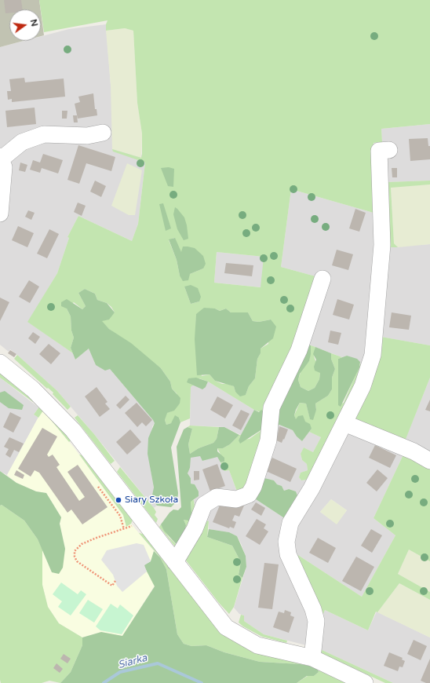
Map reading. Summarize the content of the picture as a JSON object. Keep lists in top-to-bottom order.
{
  "water": ["Siarka"],
  "places": ["Siary Szkoła"],
  "north": "right"
}
